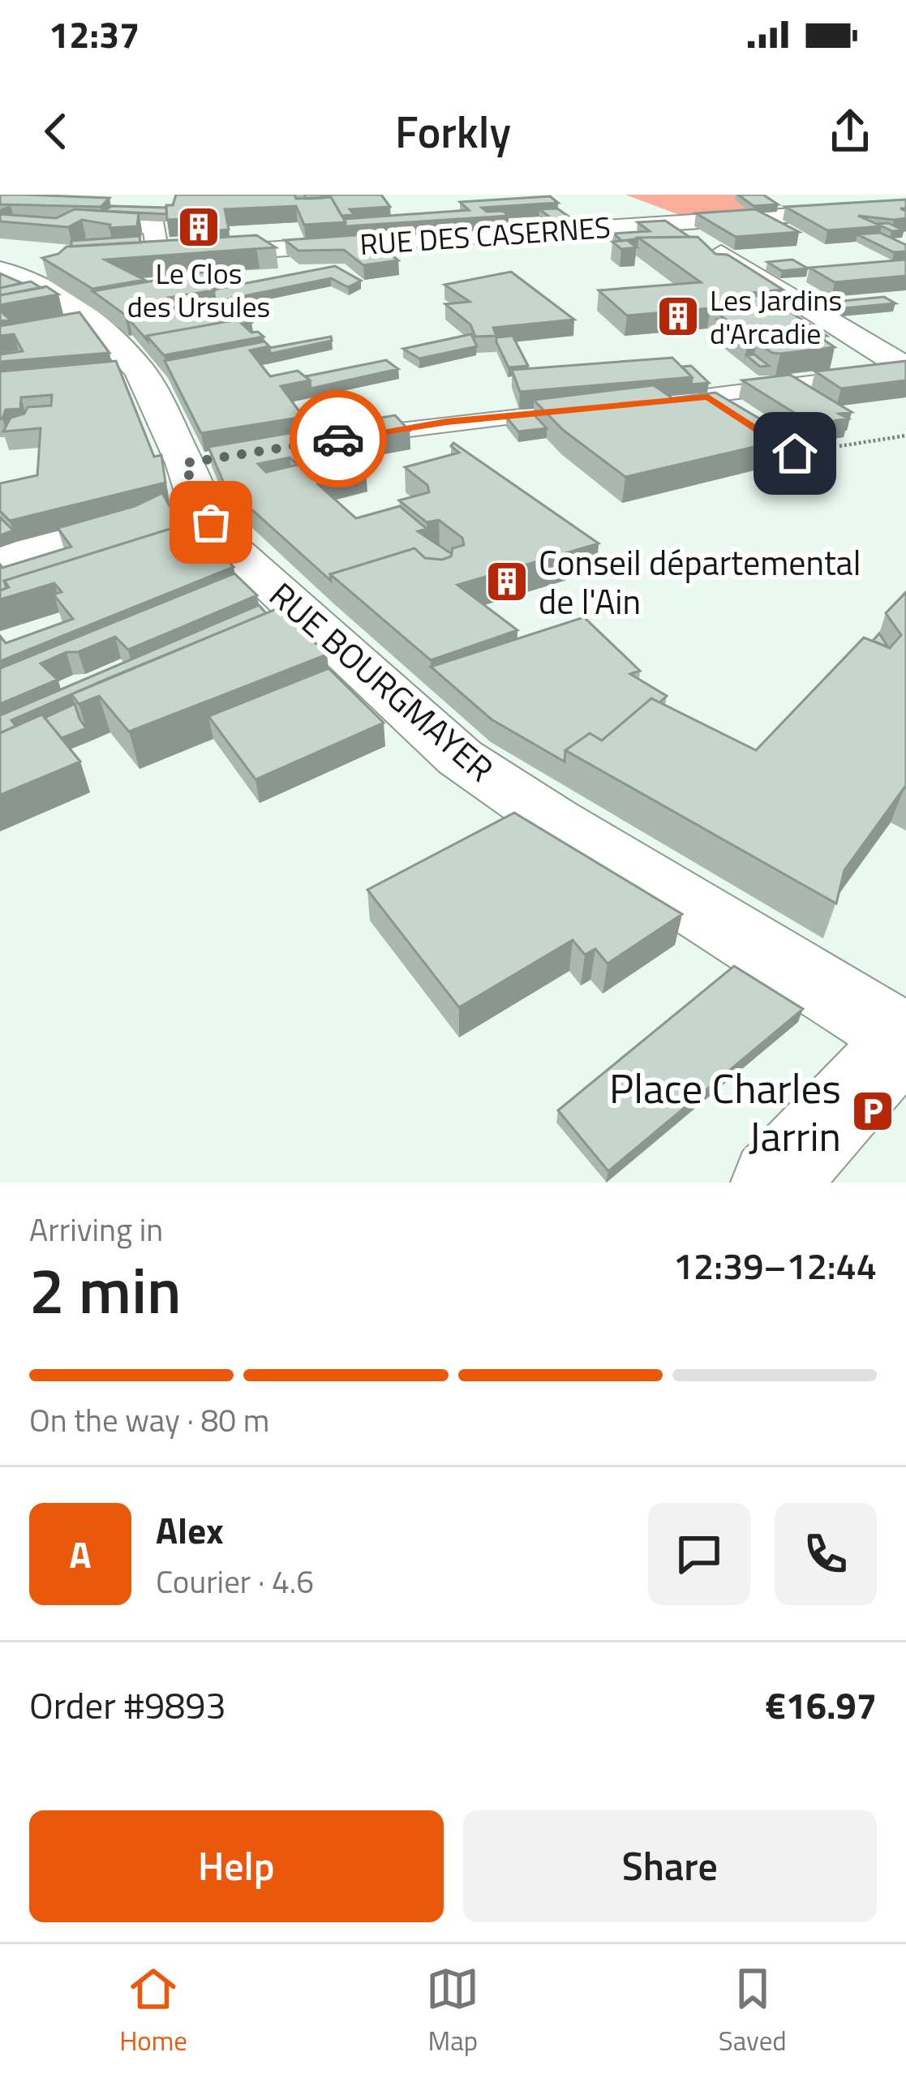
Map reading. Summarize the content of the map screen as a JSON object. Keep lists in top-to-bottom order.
{
  "streets": {
    "street": ["RUE DES CASERNES", "RUE BOURGMAYER"]
  },
  "places": {
    "building": ["Le Clos des Ursules", "Les Jardins d'Arcadie", "Conseil départemental de l'Ain"],
    "parking": ["Place Charles Jarrin"]
  },
  "page": {
    "status": "12:37",
    "header": "Forkly",
    "heading": ["2 min", "Arriving in", "12:39–12:44"],
    "panel": [
      "Alex",
      "Courier · 4.6",
      "Order #9893",
      "€16.97"
    ],
    "bar": "On the way · 80 m",
    "round": "A",
    "buttons": ["Help", "Share"],
    "tabs": ["Home", "Map", "Saved"]
  }
}
